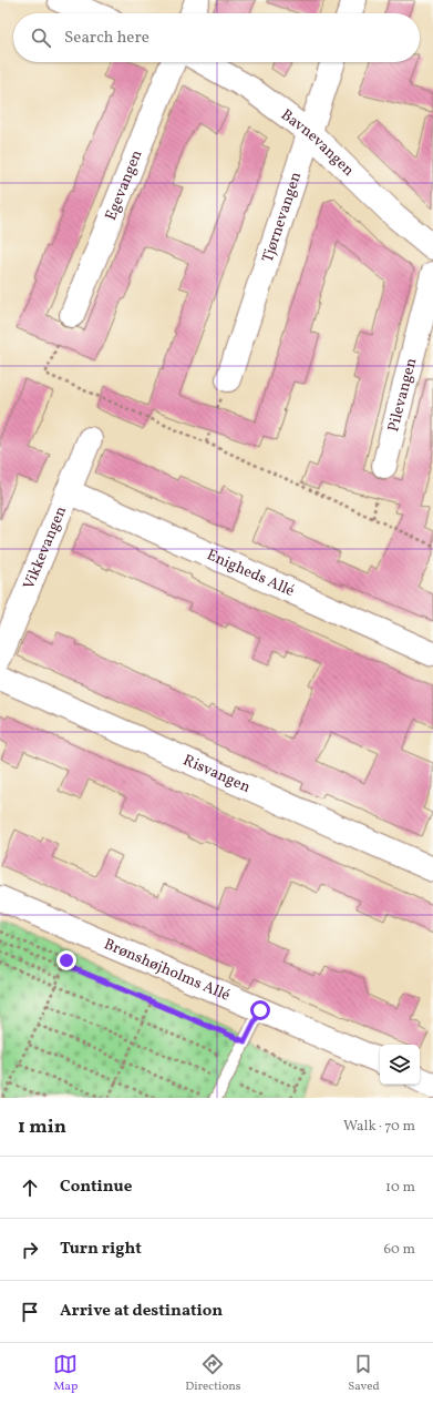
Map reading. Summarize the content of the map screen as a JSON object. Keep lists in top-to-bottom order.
{
  "streets": {
    "street": [
      "Bavnevangen",
      "Egevangen",
      "Tjørnevangen",
      "Pilevangen",
      "Vikkevangen",
      "Enigheds Allé",
      "Risvangen",
      "Brønshøjholms Allé"
    ]
  },
  "crossings": [
    ["Bavnevangen", "Tjørnevangen"],
    ["Vikkevangen", "Enigheds Allé"]
  ],
  "page": {
    "search": "Search here",
    "heading": ["1 min", "Walk · 70 m"],
    "list": [
      ["Continue", "10 m"],
      ["Turn right", "60 m"],
      "Arrive at destination"
    ],
    "nav": ["Map", "Directions", "Saved"]
  }
}
